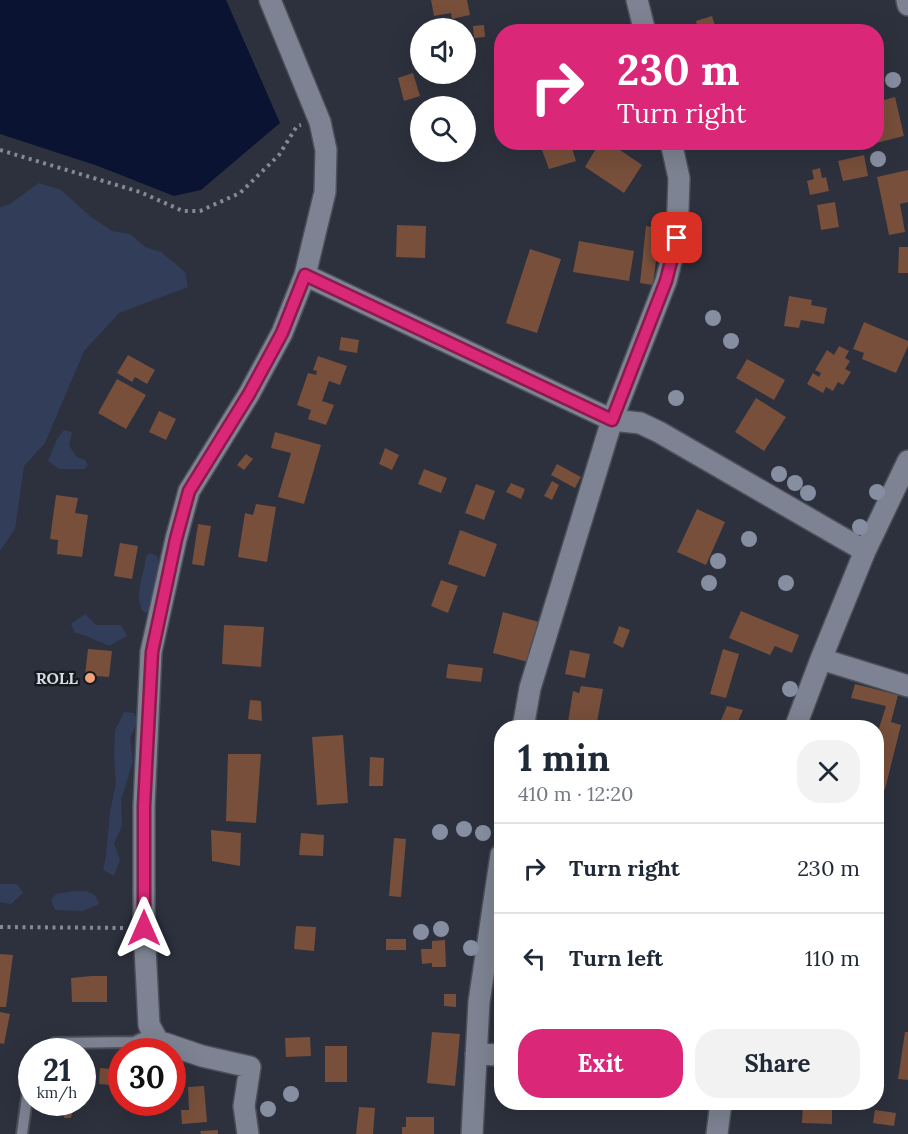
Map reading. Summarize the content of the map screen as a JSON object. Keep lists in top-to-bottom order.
{
  "places": ["ROLL"],
  "page": {
    "turn": ["230 m", "Turn right"],
    "heading": ["1 min", "410 m · 12:20"],
    "list": [
      {
        "name": "Turn right",
        "value": "230 m"
      },
      {
        "name": "Turn left",
        "value": "110 m"
      }
    ],
    "buttons": ["Exit", "Share"],
    "speed": "21 km/h",
    "limit": "30"
  }
}
